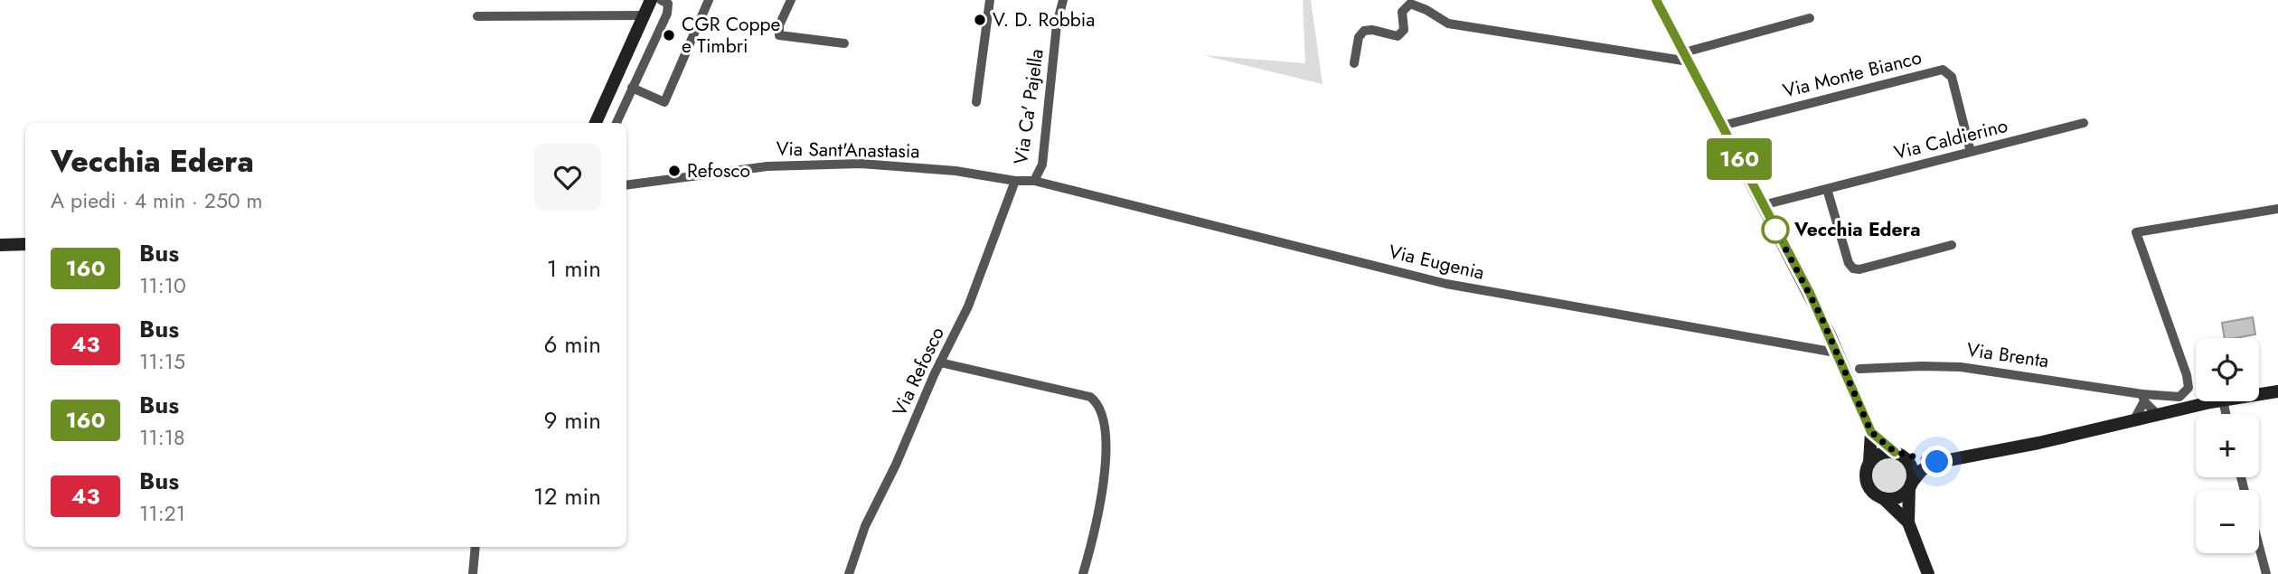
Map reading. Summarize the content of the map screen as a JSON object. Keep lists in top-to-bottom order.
{
  "streets": {
    "street": [
      "Via Monte Bianco",
      "Via Ca' Pajella",
      "Via Caldierino",
      "Via Sant'Anastasia",
      "Via Eugenia",
      "Via Brenta",
      "Via Refosco"
    ]
  },
  "crossings": [
    ["Via Monte Bianco", "Via Caldierino"],
    ["Via Ca' Pajella", "Via Sant'Anastasia"],
    ["Via Ca' Pajella", "Via Eugenia"],
    ["Via Sant'Anastasia", "Via Eugenia"],
    ["Via Sant'Anastasia", "Via Refosco"]
  ],
  "places": [
    "V. D. Robbia",
    "CGR Coppe e Timbri",
    "Refosco",
    "Vecchia Edera"
  ],
  "lines": ["bus line 160"],
  "page": {
    "on_map": "160",
    "heading": ["Vecchia Edera", "A piedi · 4 min · 250 m"],
    "list": [
      {
        "mark": "160",
        "name": "Bus",
        "note": "11:10",
        "value": "1 min"
      },
      {
        "mark": "43",
        "name": "Bus",
        "note": "11:15",
        "value": "6 min"
      },
      {
        "mark": "160",
        "name": "Bus",
        "note": "11:18",
        "value": "9 min"
      },
      {
        "mark": "43",
        "name": "Bus",
        "note": "11:21",
        "value": "12 min"
      }
    ],
    "map_buttons": ["+", "−"]
  }
}
